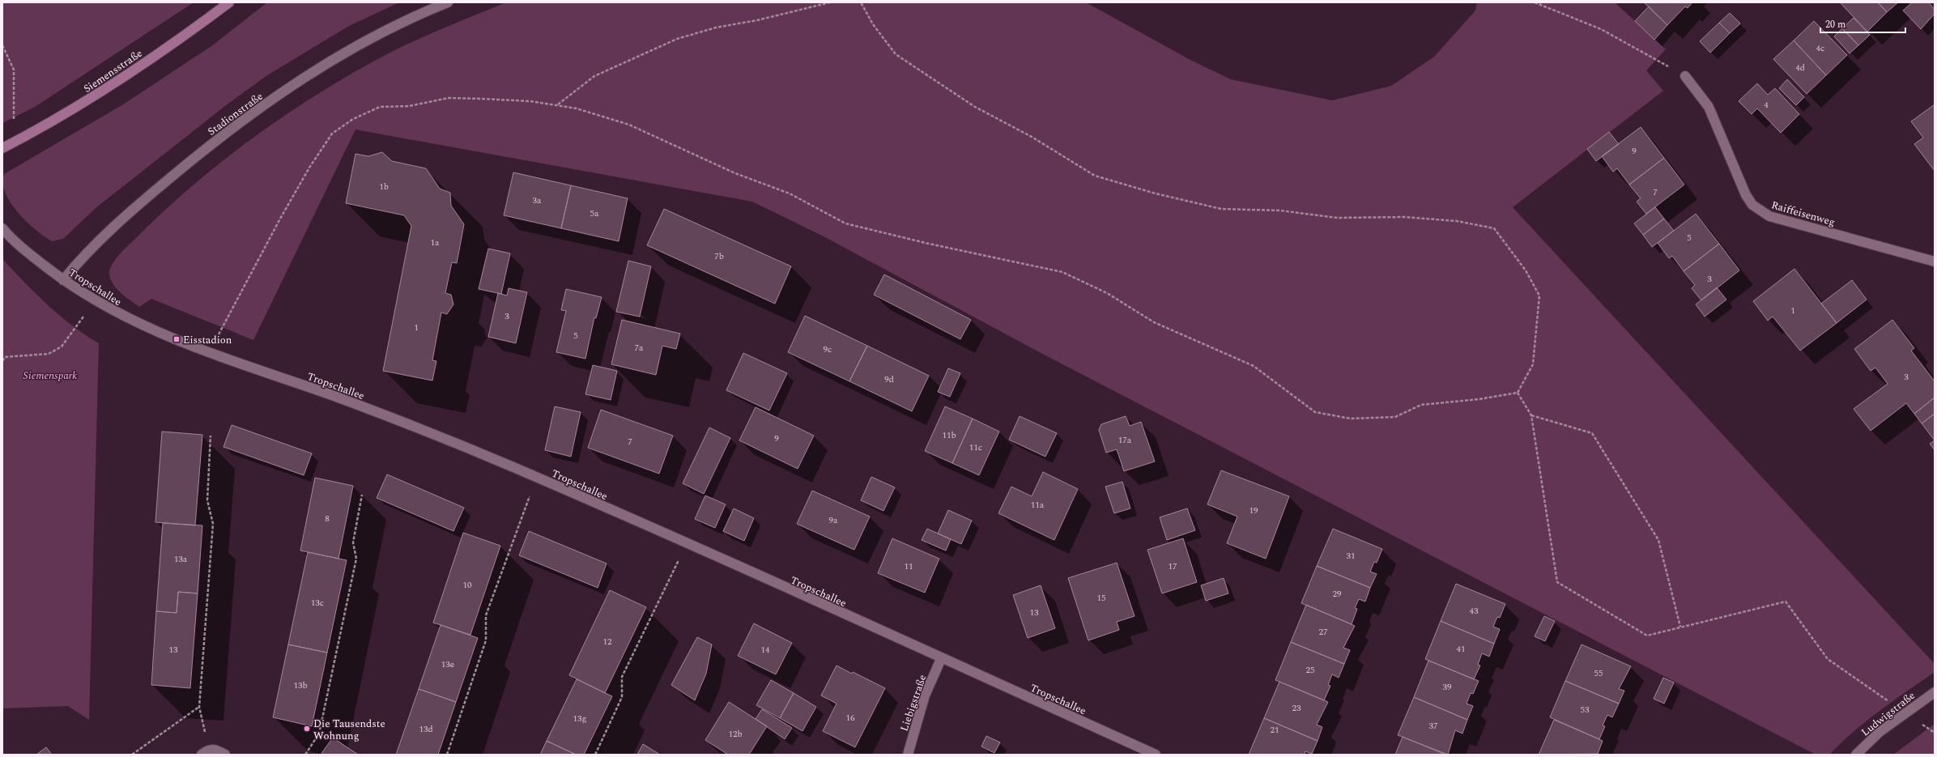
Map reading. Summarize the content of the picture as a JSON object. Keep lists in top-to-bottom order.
{
  "streets": {
    "street": [
      "Siemensstraße",
      "Stadionstraße",
      "Raiffeisenweg",
      "Tropschallee",
      "Liebigstraße",
      "Ludwigstraße"
    ]
  },
  "crossings": [
    ["Stadionstraße", "Tropschallee"],
    ["Tropschallee", "Liebigstraße"]
  ],
  "parks": ["Siemenspark"],
  "places": {
    "transit": ["Eisstadion"],
    "other": ["Die Tausendste Wohnung"]
  },
  "house_numbers": [
    "4c",
    "4d",
    "4",
    "9",
    "1b",
    "7",
    "3a",
    "5a",
    "5",
    "1a",
    "7b",
    "3",
    "1",
    "3",
    "1",
    "5",
    "7a",
    "9c",
    "3",
    "9d",
    "11b",
    "9",
    "17a",
    "7",
    "11c",
    "11a",
    "19",
    "8",
    "9a",
    "31",
    "13a",
    "11",
    "17",
    "10",
    "29",
    "15",
    "13c",
    "43",
    "13",
    "27",
    "12",
    "41",
    "13",
    "14",
    "13e",
    "25",
    "55",
    "13b",
    "39",
    "23",
    "53",
    "16",
    "13g",
    "37",
    "13d",
    "21",
    "12b"
  ],
  "scale_bar": "20 m"
}
